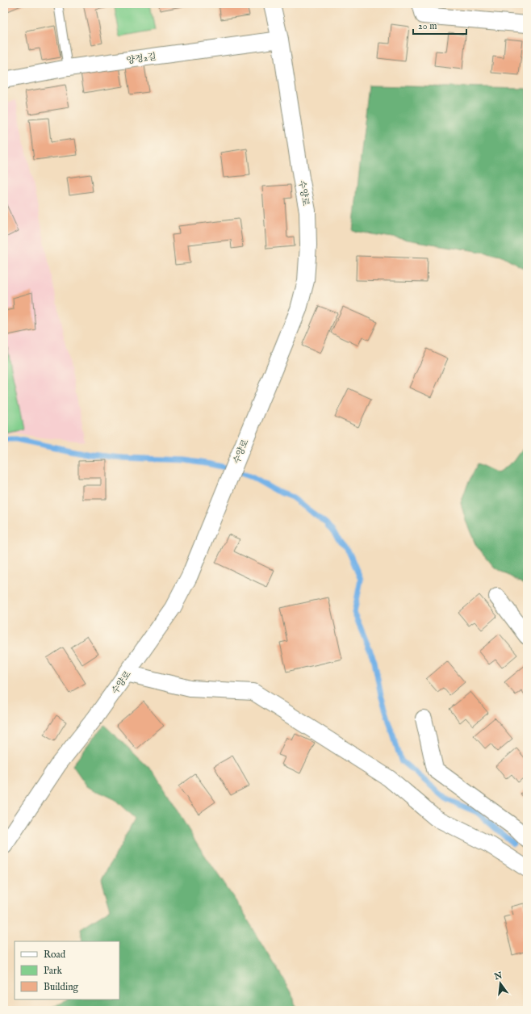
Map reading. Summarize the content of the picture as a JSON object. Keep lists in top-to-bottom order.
{
  "streets": {
    "street": ["양정2길", "수양로"]
  },
  "crossings": [
    ["양정2길", "수양로"]
  ],
  "legend": ["Road", "Park", "Building"],
  "scale_bar": "20 m",
  "north": "top"
}
